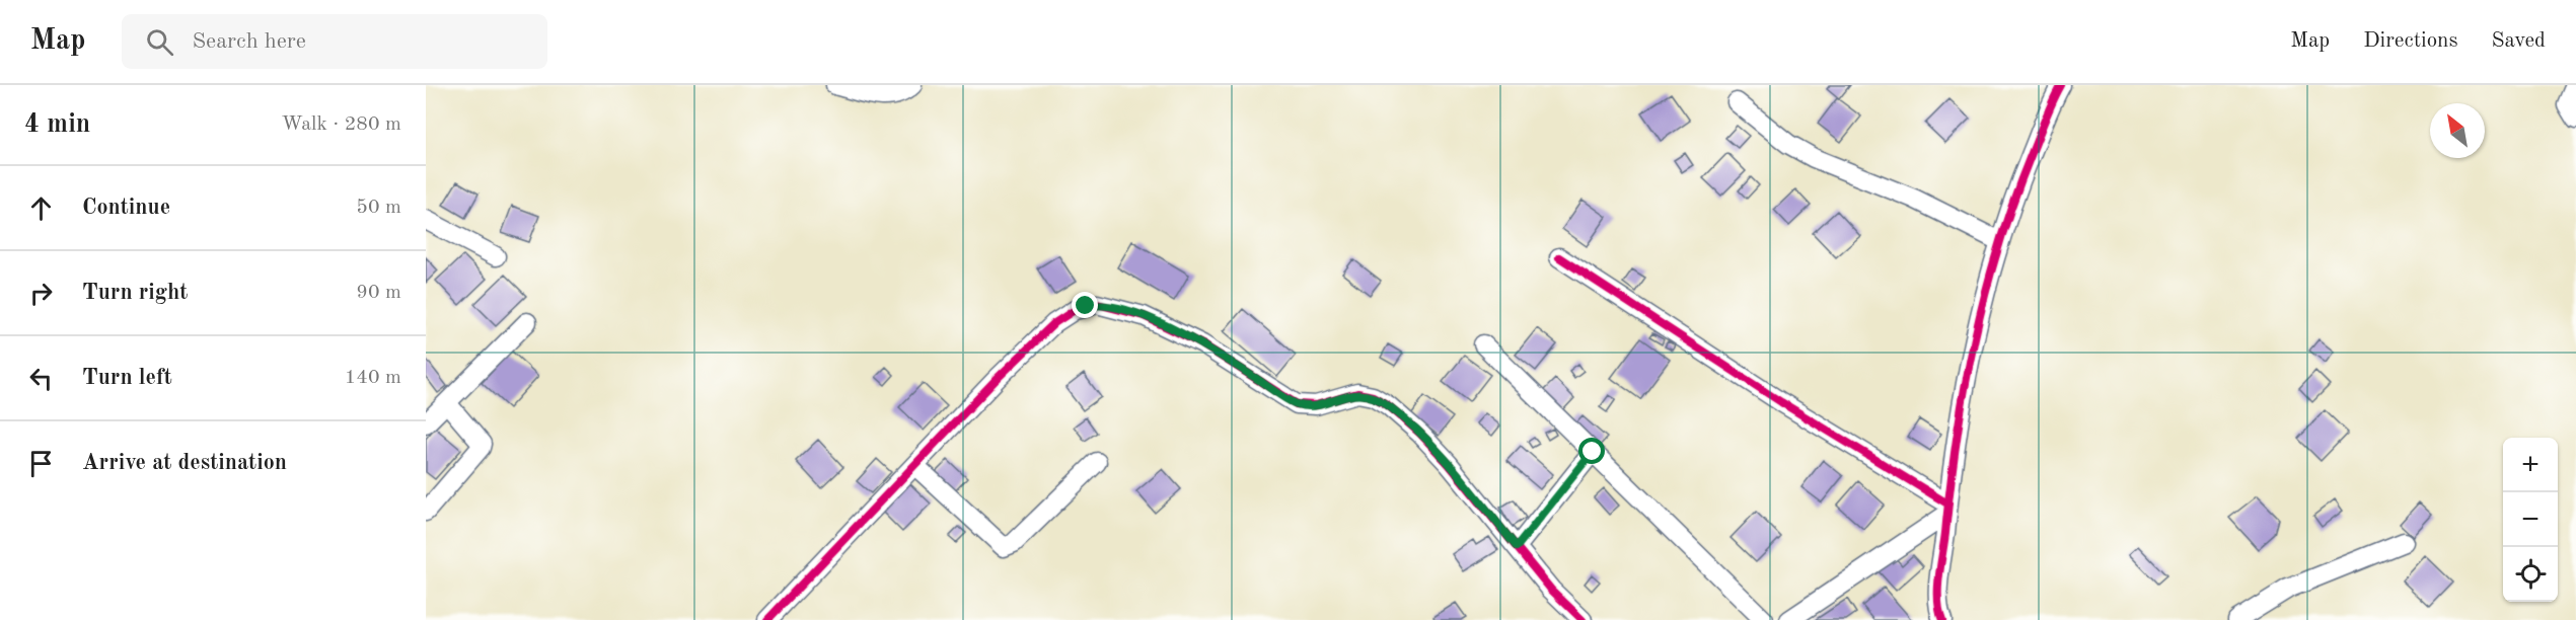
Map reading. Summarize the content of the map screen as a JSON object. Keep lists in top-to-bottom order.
{
  "north": "top left",
  "page": {
    "header": "Map",
    "search": "Search here",
    "nav": ["Map", "Directions", "Saved"],
    "heading": ["4 min", "Walk · 280 m"],
    "list": [
      ["Continue", "50 m"],
      ["Turn right", "90 m"],
      ["Turn left", "140 m"],
      "Arrive at destination"
    ],
    "map_buttons": ["+", "−"]
  }
}
